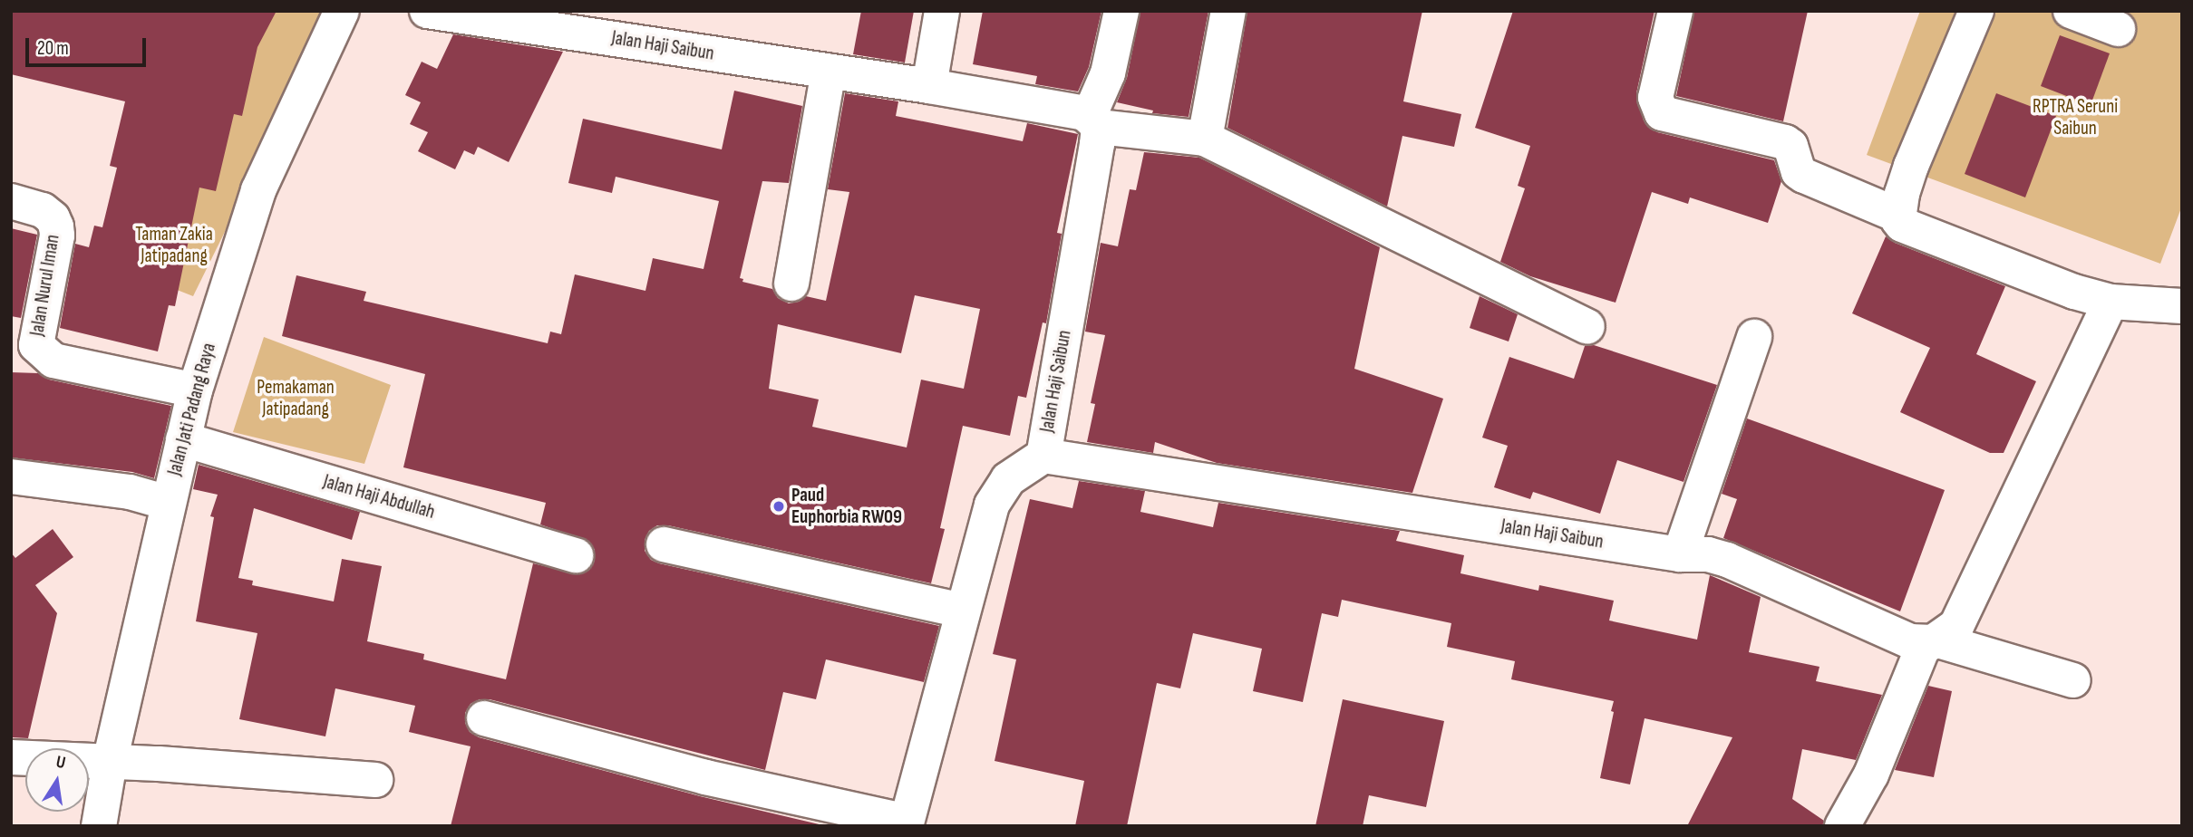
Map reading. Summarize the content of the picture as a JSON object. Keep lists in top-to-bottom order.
{
  "streets": {
    "street": [
      "Jalan Haji Saibun",
      "Jalan Nurul Iman",
      "Jalan Jati Padang Raya",
      "Jalan Haji Abdullah"
    ]
  },
  "crossings": [
    ["Jalan Nurul Iman", "Jalan Jati Padang Raya"],
    ["Jalan Jati Padang Raya", "Jalan Haji Abdullah"]
  ],
  "parks": ["RPTRA Seruni Saibun", "Taman Zakia Jatipadang", "Pemakaman Jatipadang"],
  "places": ["Paud Euphorbia RW09"],
  "scale_bar": "20 m",
  "north": "top"
}
